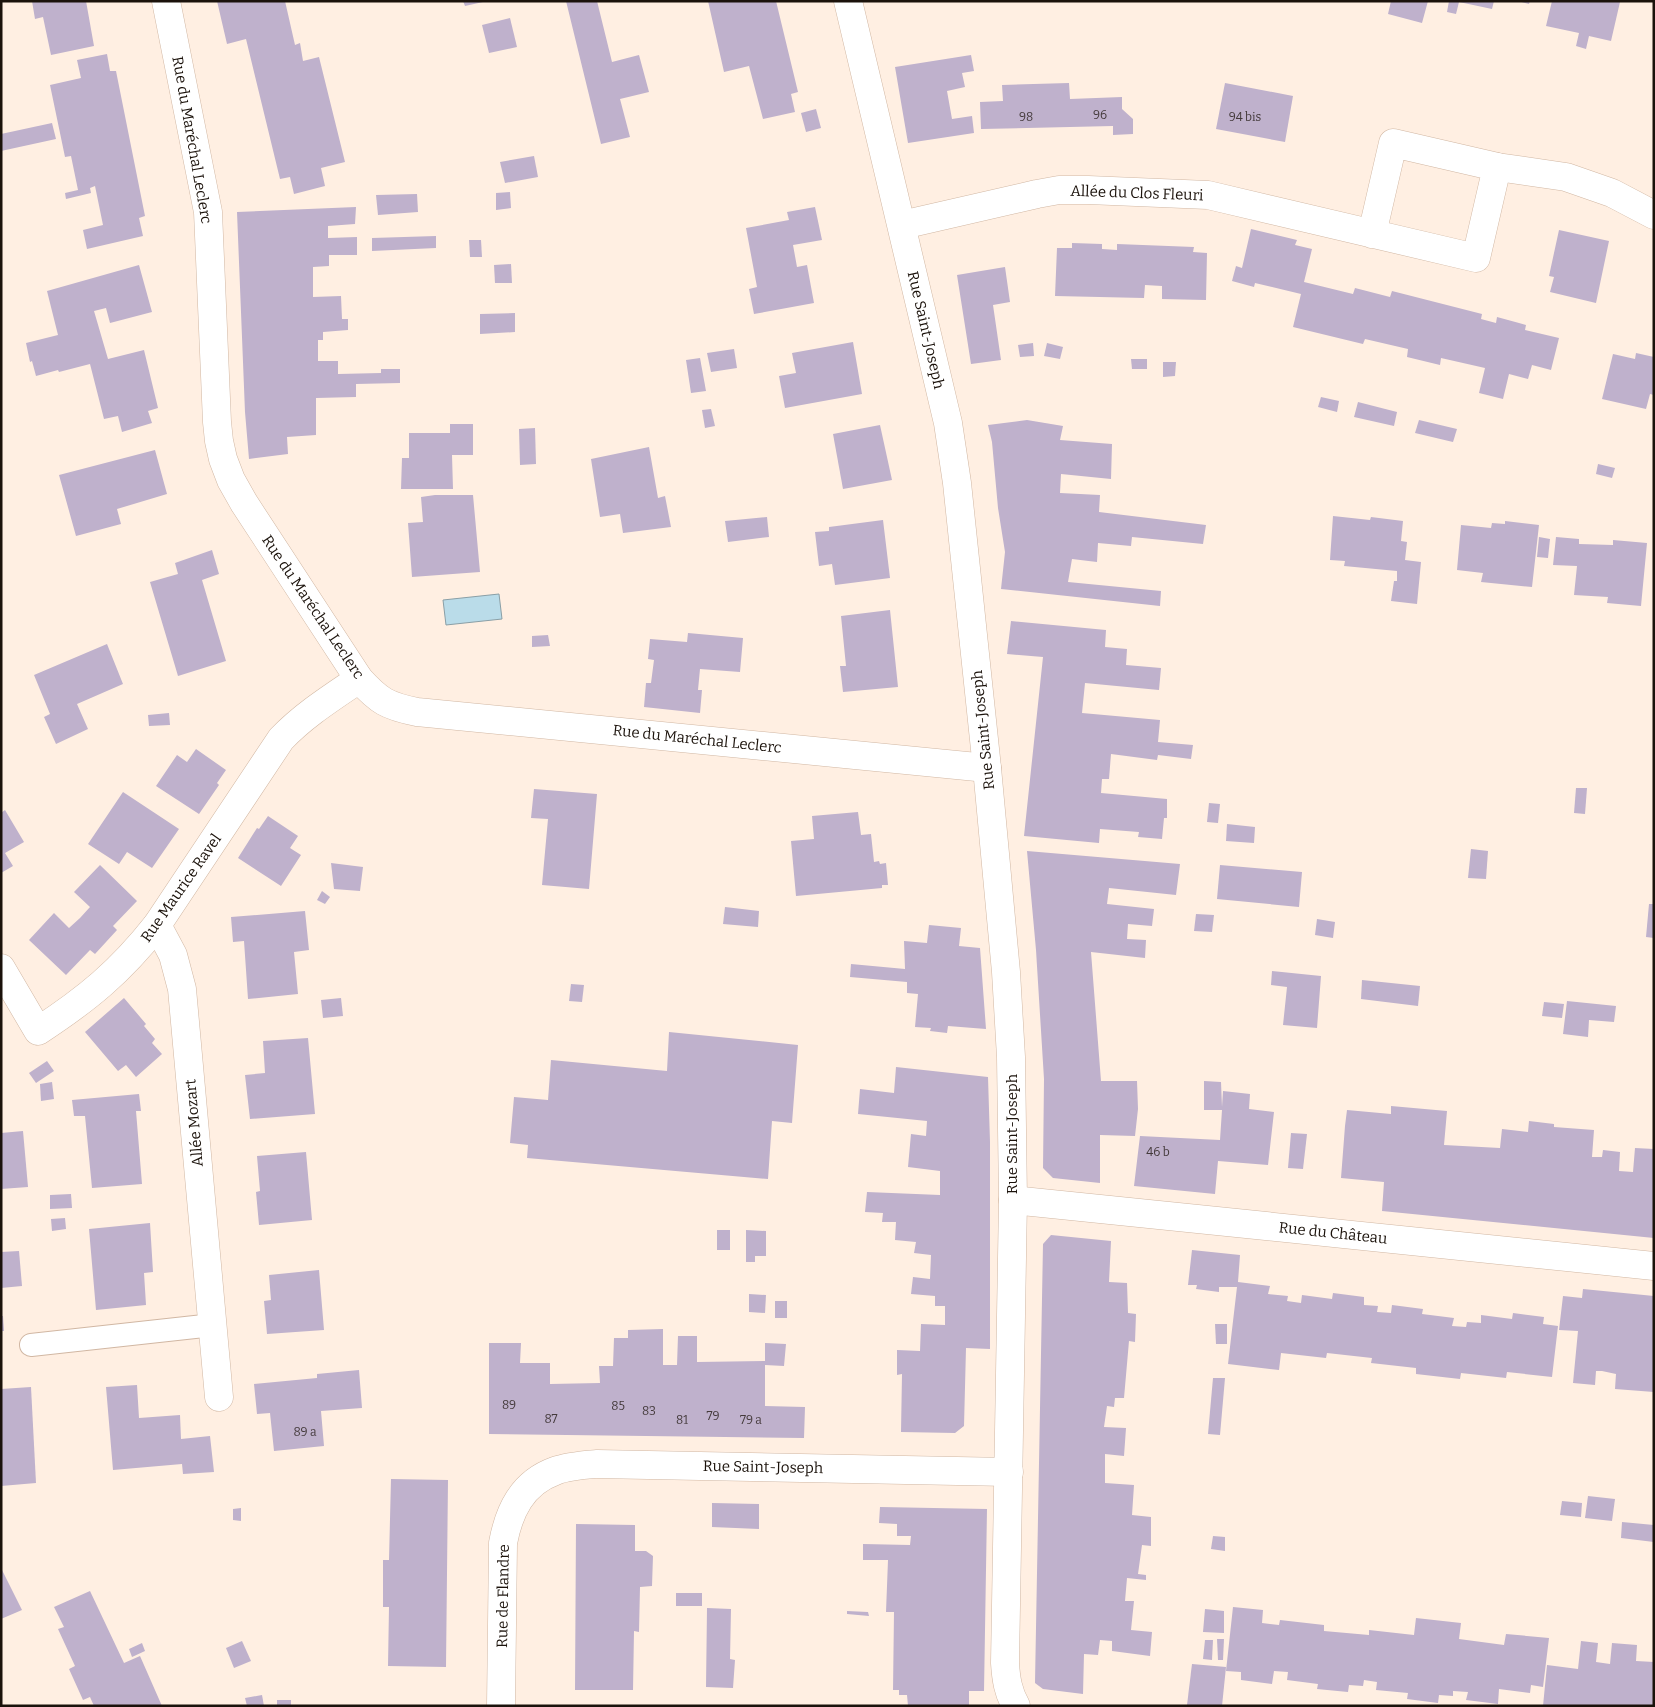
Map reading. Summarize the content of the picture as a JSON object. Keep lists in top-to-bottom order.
{
  "streets": {
    "street": [
      "Rue du Maréchal Leclerc",
      "Allée du Clos Fleuri",
      "Rue Saint-Joseph",
      "Rue Maurice Ravel",
      "Allée Mozart",
      "Rue du Château",
      "Rue de Flandre"
    ]
  },
  "crossings": [
    ["Rue du Maréchal Leclerc", "Rue Saint-Joseph"],
    ["Rue du Maréchal Leclerc", "Rue Maurice Ravel"],
    ["Allée du Clos Fleuri", "Rue Saint-Joseph"],
    ["Rue Saint-Joseph", "Rue du Château"],
    ["Rue Saint-Joseph", "Rue de Flandre"],
    ["Rue Maurice Ravel", "Allée Mozart"]
  ],
  "house_numbers": [
    "96",
    "98",
    "94 bis",
    "46 b",
    "89",
    "85",
    "83",
    "79",
    "87",
    "81",
    "79 a",
    "89 a"
  ]
}
